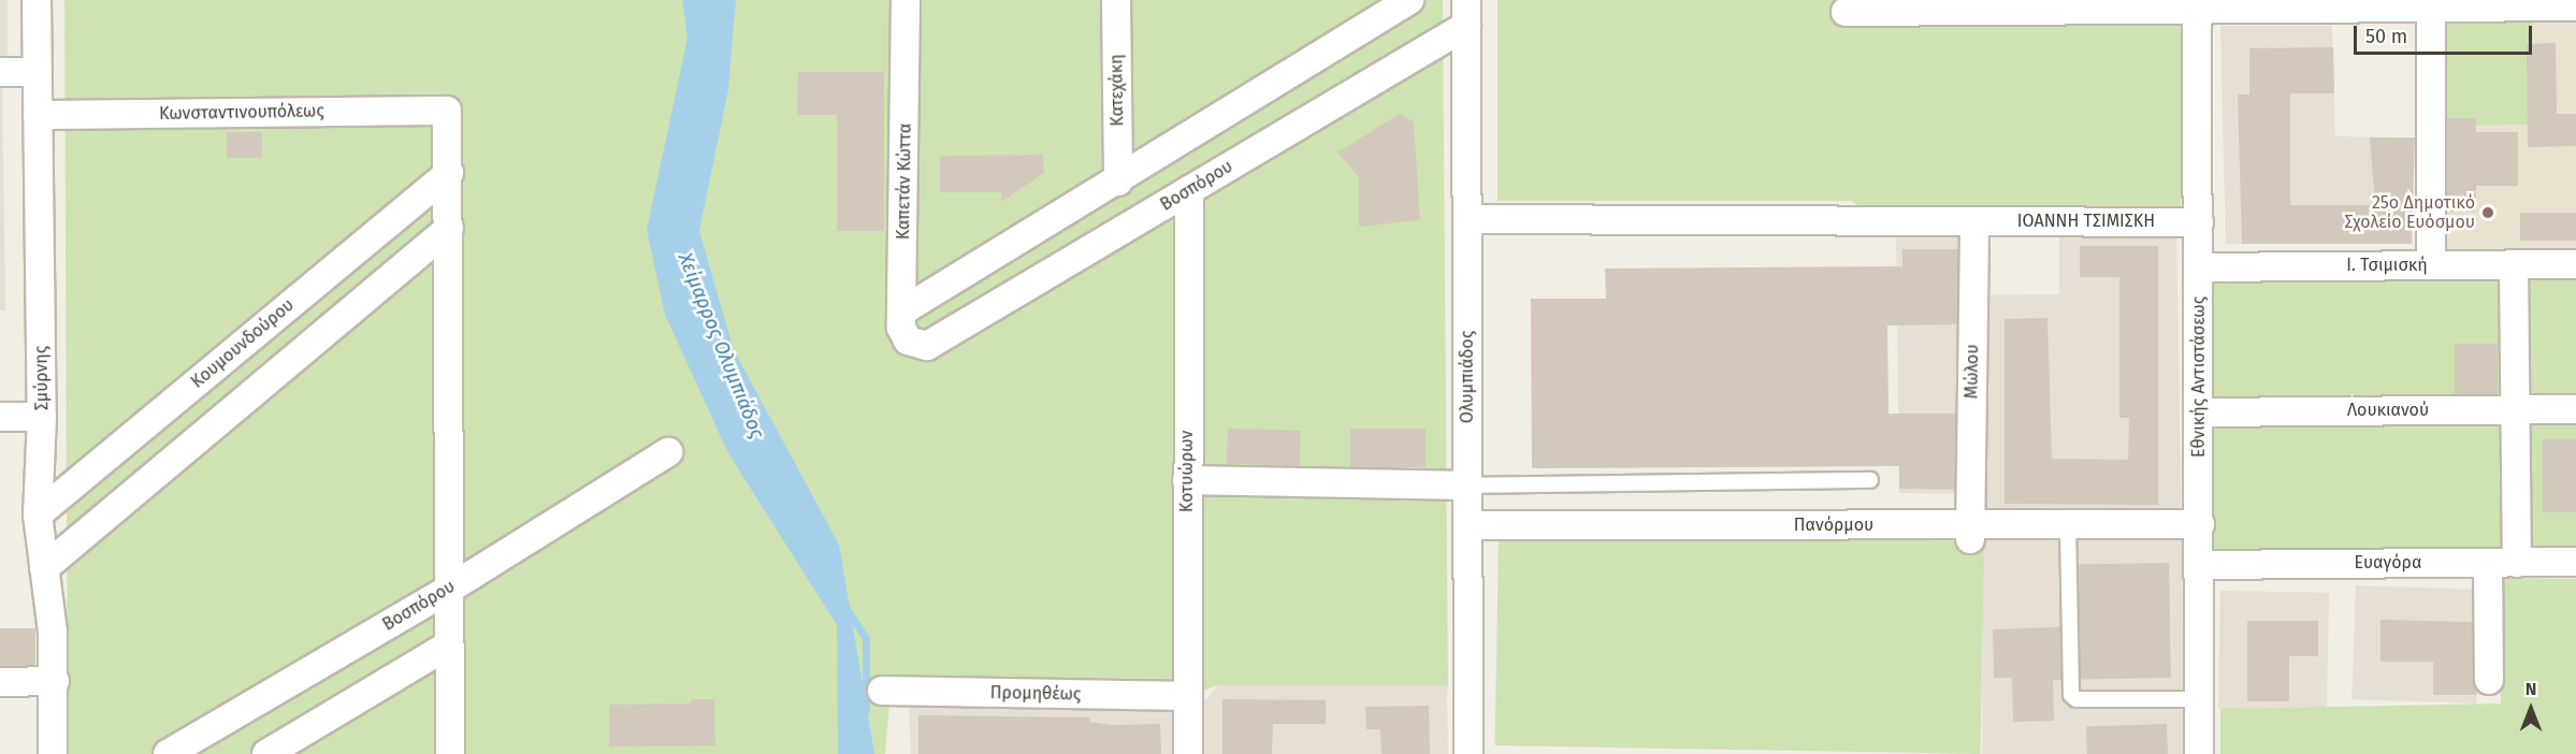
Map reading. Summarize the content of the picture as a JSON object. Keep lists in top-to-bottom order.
{
  "streets": {
    "street": [
      "Κατεχάκη",
      "Κωνσταντινουπόλεως",
      "Καπετάν Κώττα",
      "Βοσπόρου",
      "ΙΟΑΝΝΗ ΤΣΙΜΙΣΚΗ",
      "Ι. Τσιμισκή",
      "Κουμουνδούρου",
      "Μώλου",
      "Ολυμπιάδος",
      "Εθνικής Αντιστάσεως",
      "Σμύρνης",
      "Λουκιανού",
      "Κοτυώρων",
      "Πανόρμου",
      "Ευαγόρα",
      "Προμηθέως"
    ]
  },
  "crossings": [
    ["Κωνσταντινουπόλεως", "Κουμουνδούρου"],
    ["Κωνσταντινουπόλεως", "Σμύρνης"],
    ["Καπετάν Κώττα", "Βοσπόρου"],
    ["Βοσπόρου", "Ολυμπιάδος"],
    ["Βοσπόρου", "Κοτυώρων"],
    ["ΙΟΑΝΝΗ ΤΣΙΜΙΣΚΗ", "Μώλου"],
    ["ΙΟΑΝΝΗ ΤΣΙΜΙΣΚΗ", "Ολυμπιάδος"],
    ["ΙΟΑΝΝΗ ΤΣΙΜΙΣΚΗ", "Εθνικής Αντιστάσεως"],
    ["Ι. Τσιμισκή", "Εθνικής Αντιστάσεως"],
    ["Κουμουνδούρου", "Σμύρνης"],
    ["Μώλου", "Πανόρμου"],
    ["Ολυμπιάδος", "Πανόρμου"],
    ["Εθνικής Αντιστάσεως", "Λουκιανού"],
    ["Εθνικής Αντιστάσεως", "Πανόρμου"],
    ["Εθνικής Αντιστάσεως", "Ευαγόρα"],
    ["Κοτυώρων", "Προμηθέως"]
  ],
  "water": ["Χείμαρρος Ολυμπιάδος"],
  "places": ["25ο Δημοτικό Σχολείο Ευόσμου"],
  "scale_bar": "50 m",
  "north": "top"
}
